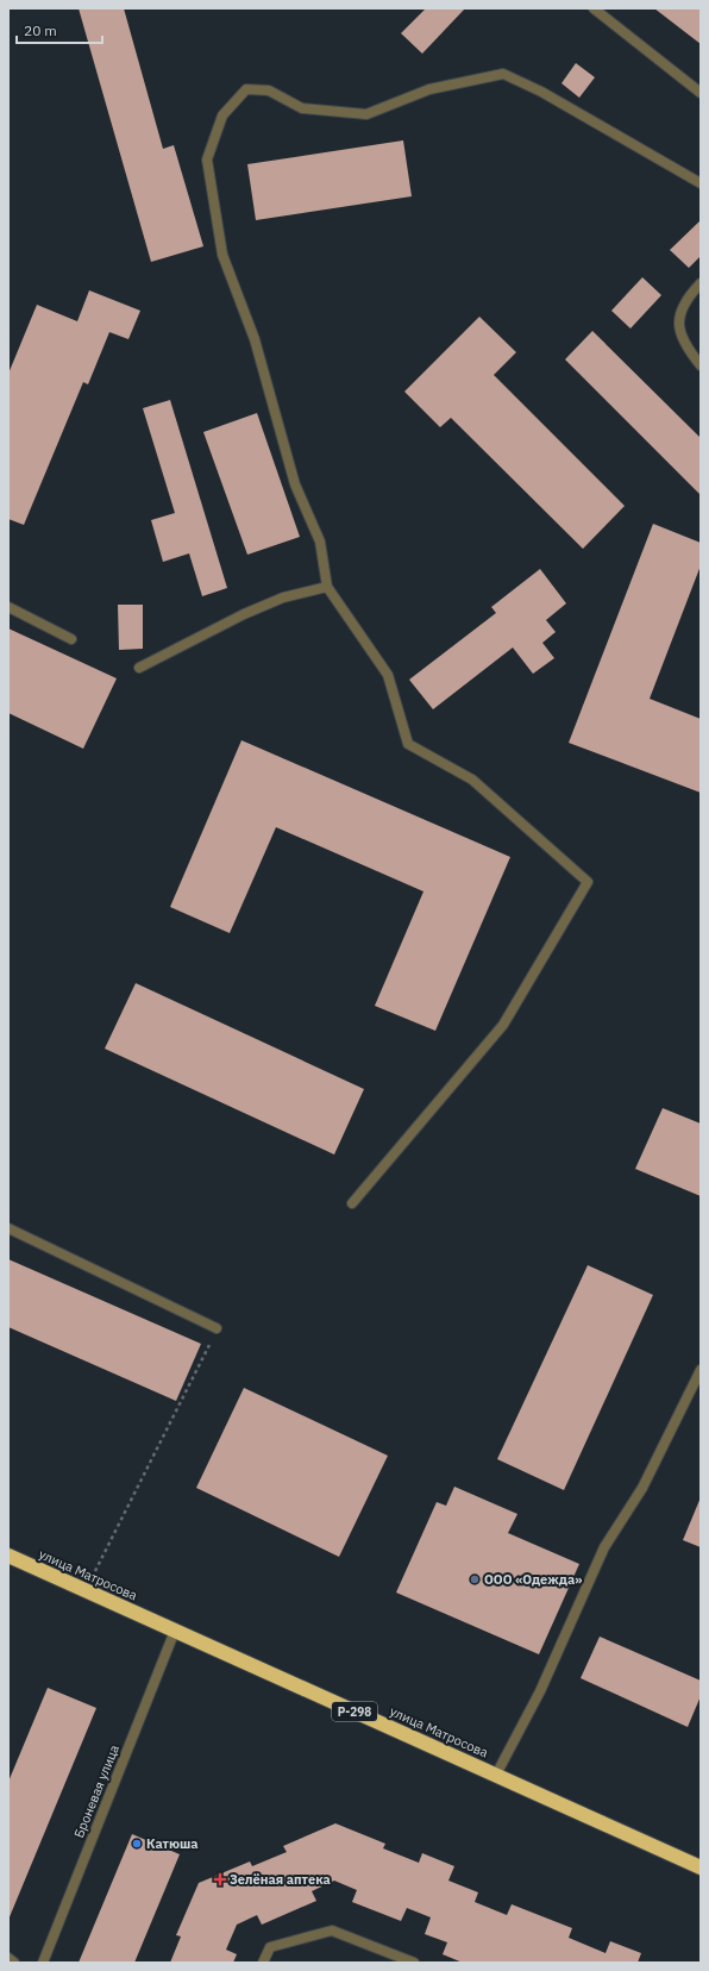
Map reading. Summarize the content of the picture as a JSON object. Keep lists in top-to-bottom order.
{
  "streets": {
    "highway": ["улица Матросова", "Р-298"],
    "street": ["Броневая улица"]
  },
  "crossings": [
    ["улица Матросова", "Броневая улица"]
  ],
  "places": {
    "other": ["ООО «Одежда»", "Катюша"],
    "health": ["Зелёная аптека"]
  },
  "scale_bar": "20 m"
}
